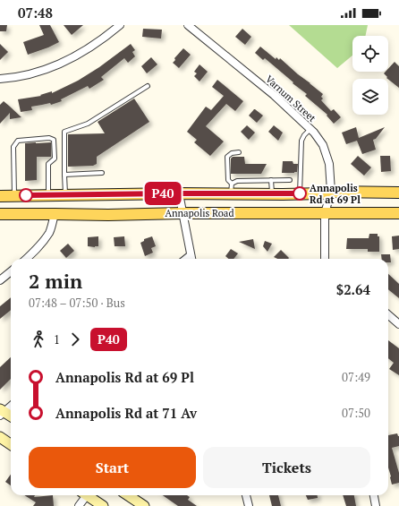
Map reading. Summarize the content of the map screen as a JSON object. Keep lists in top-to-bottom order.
{
  "streets": {
    "main road": ["Annapolis Road"],
    "street": ["Varnum Street"]
  },
  "crossings": [
    ["Varnum Street", "Annapolis Road"]
  ],
  "places": ["Annapolis Rd at 69 Pl"],
  "lines": ["bus line P40"],
  "page": {
    "status": "07:48",
    "on_map": "P40",
    "heading": ["2 min", "07:48 – 07:50 · Bus", "$2.64"],
    "legs": ["1", "P40"],
    "list": [
      {
        "name": "Annapolis Rd at 69 Pl",
        "value": "07:49"
      },
      {
        "name": "Annapolis Rd at 71 Av",
        "value": "07:50"
      }
    ],
    "buttons": ["Start", "Tickets"]
  }
}
